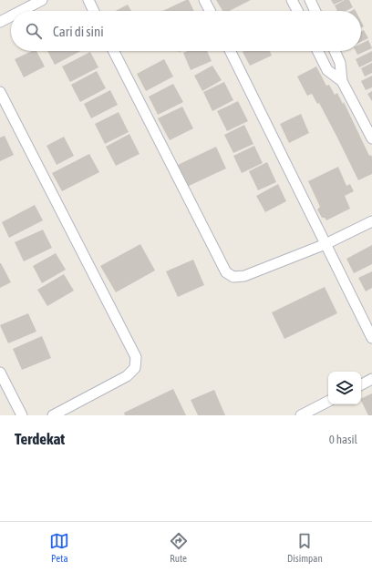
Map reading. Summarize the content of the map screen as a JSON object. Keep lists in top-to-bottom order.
{
  "page": {
    "search": "Cari di sini",
    "heading": ["Terdekat", "0 hasil"],
    "nav": ["Peta", "Rute", "Disimpan"]
  }
}
